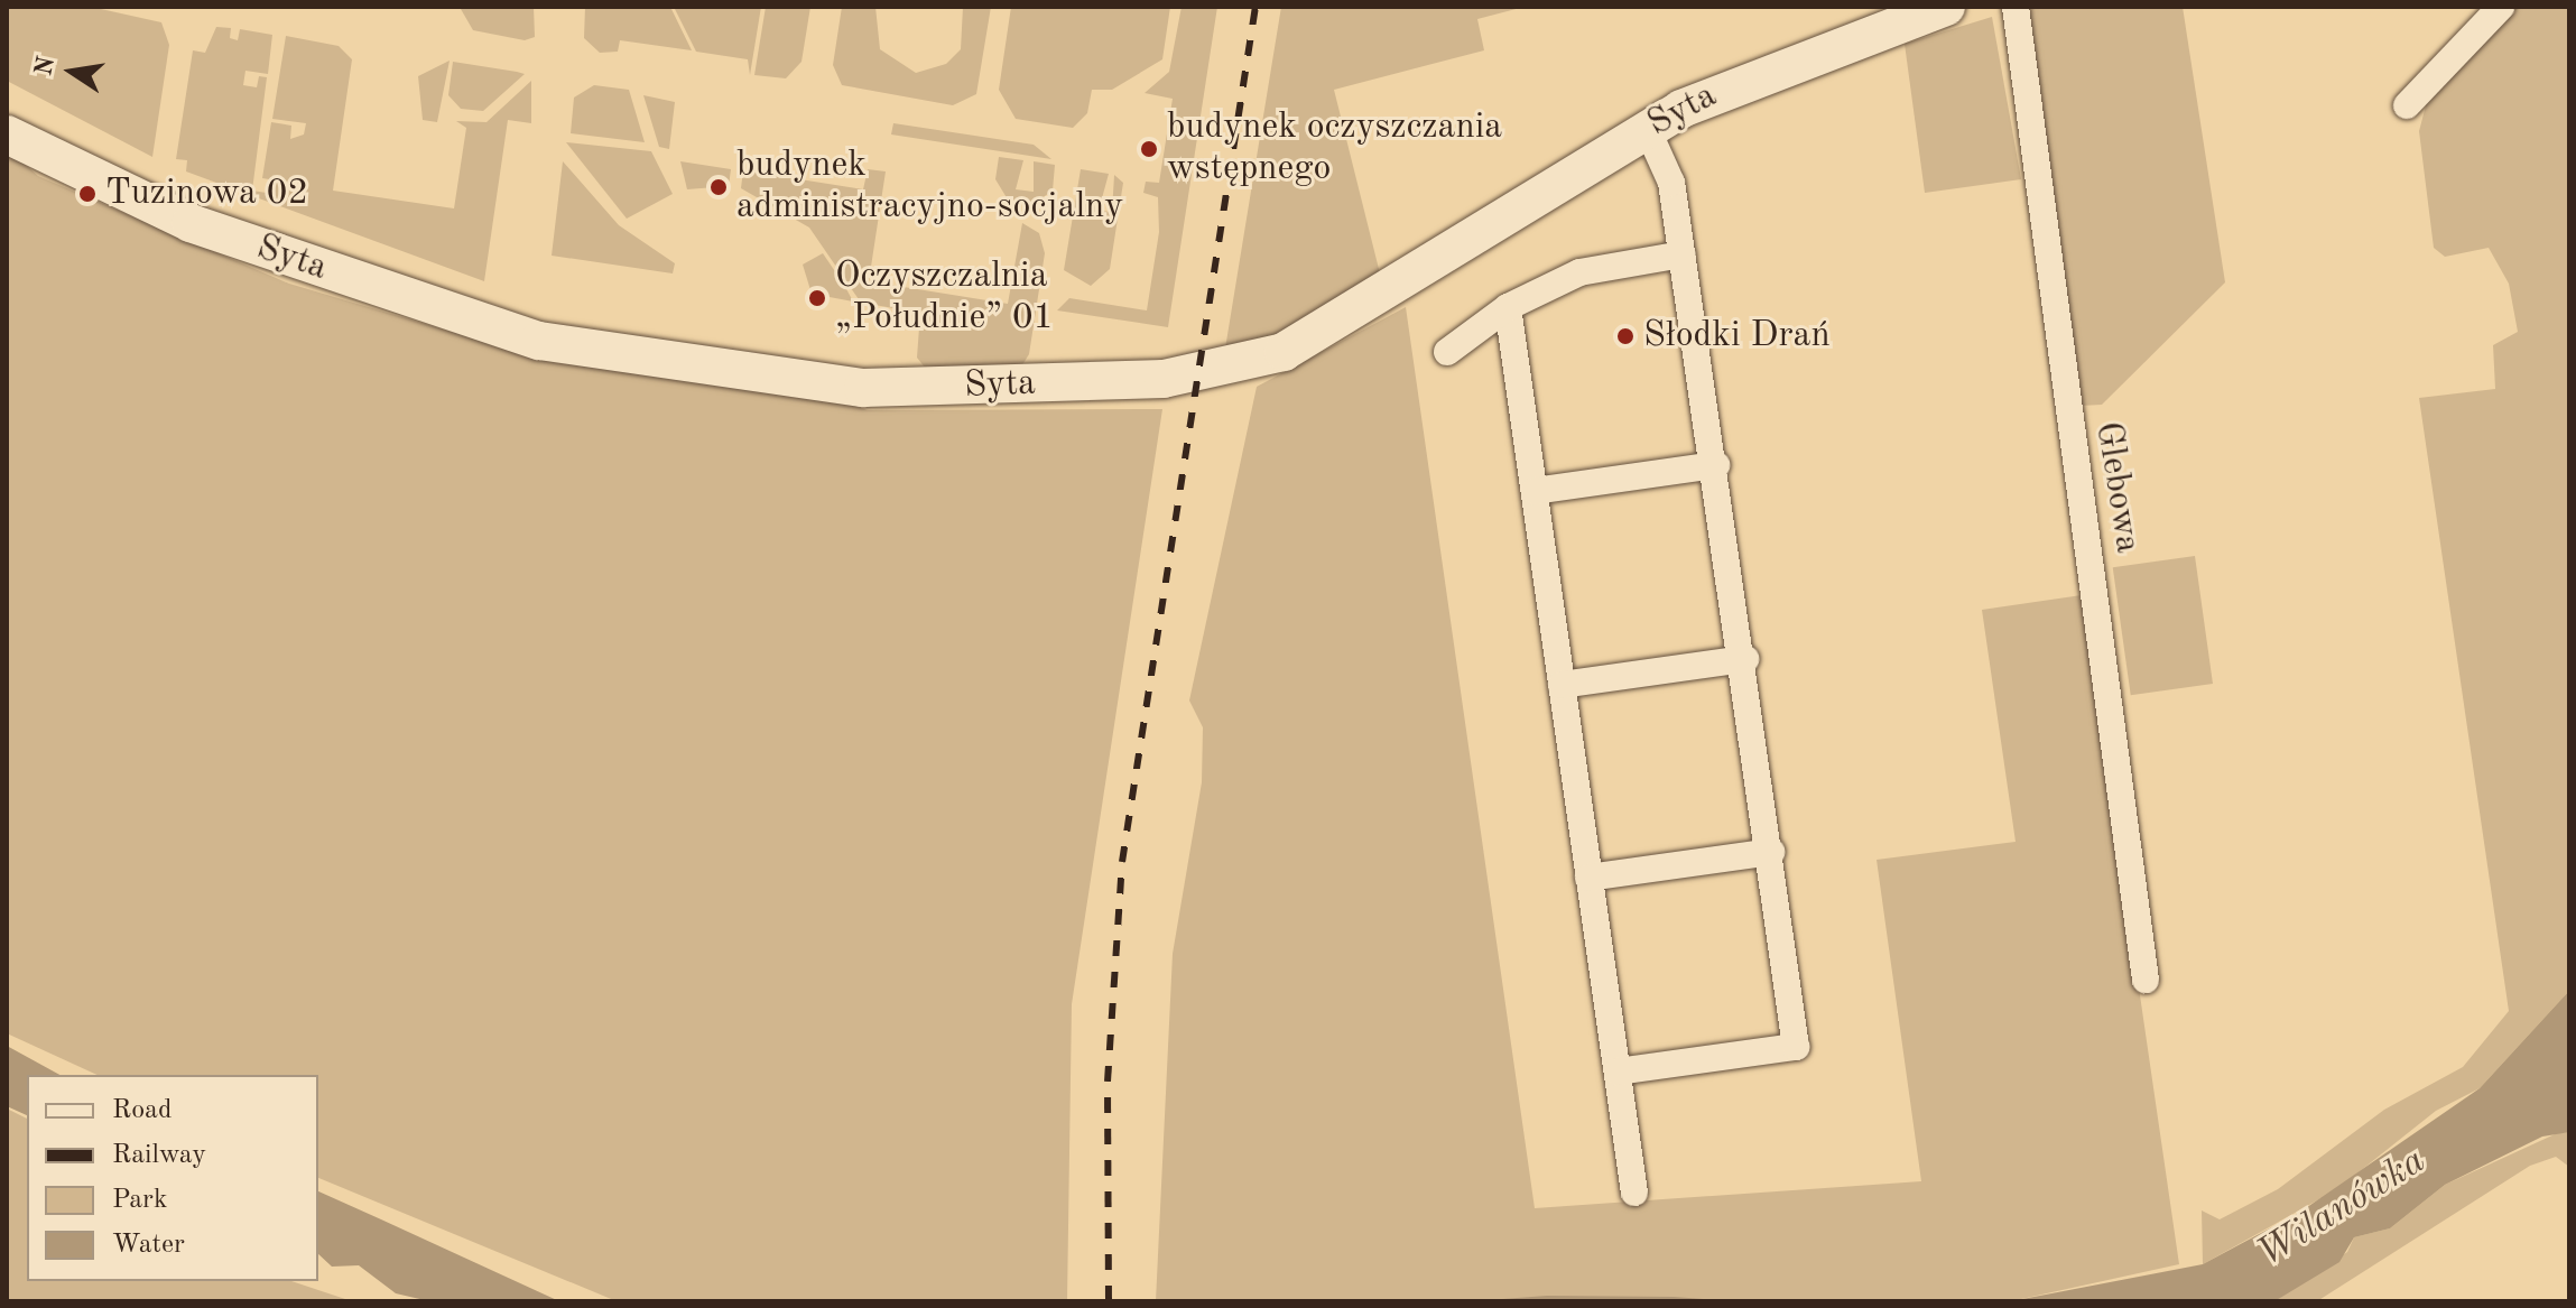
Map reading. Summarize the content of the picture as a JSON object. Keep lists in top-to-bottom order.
{
  "streets": {
    "street": ["Syta", "Glebowa"]
  },
  "water": ["Wilanówka"],
  "places": [
    "budynek oczyszczania wstępnego",
    "budynek administracyjno-socjalny",
    "Tuzinowa 02",
    "Oczyszczalnia „Południe” 01",
    "Słodki Drań"
  ],
  "legend": [
    "Road",
    "Railway",
    "Park",
    "Water"
  ],
  "north": "left"
}
